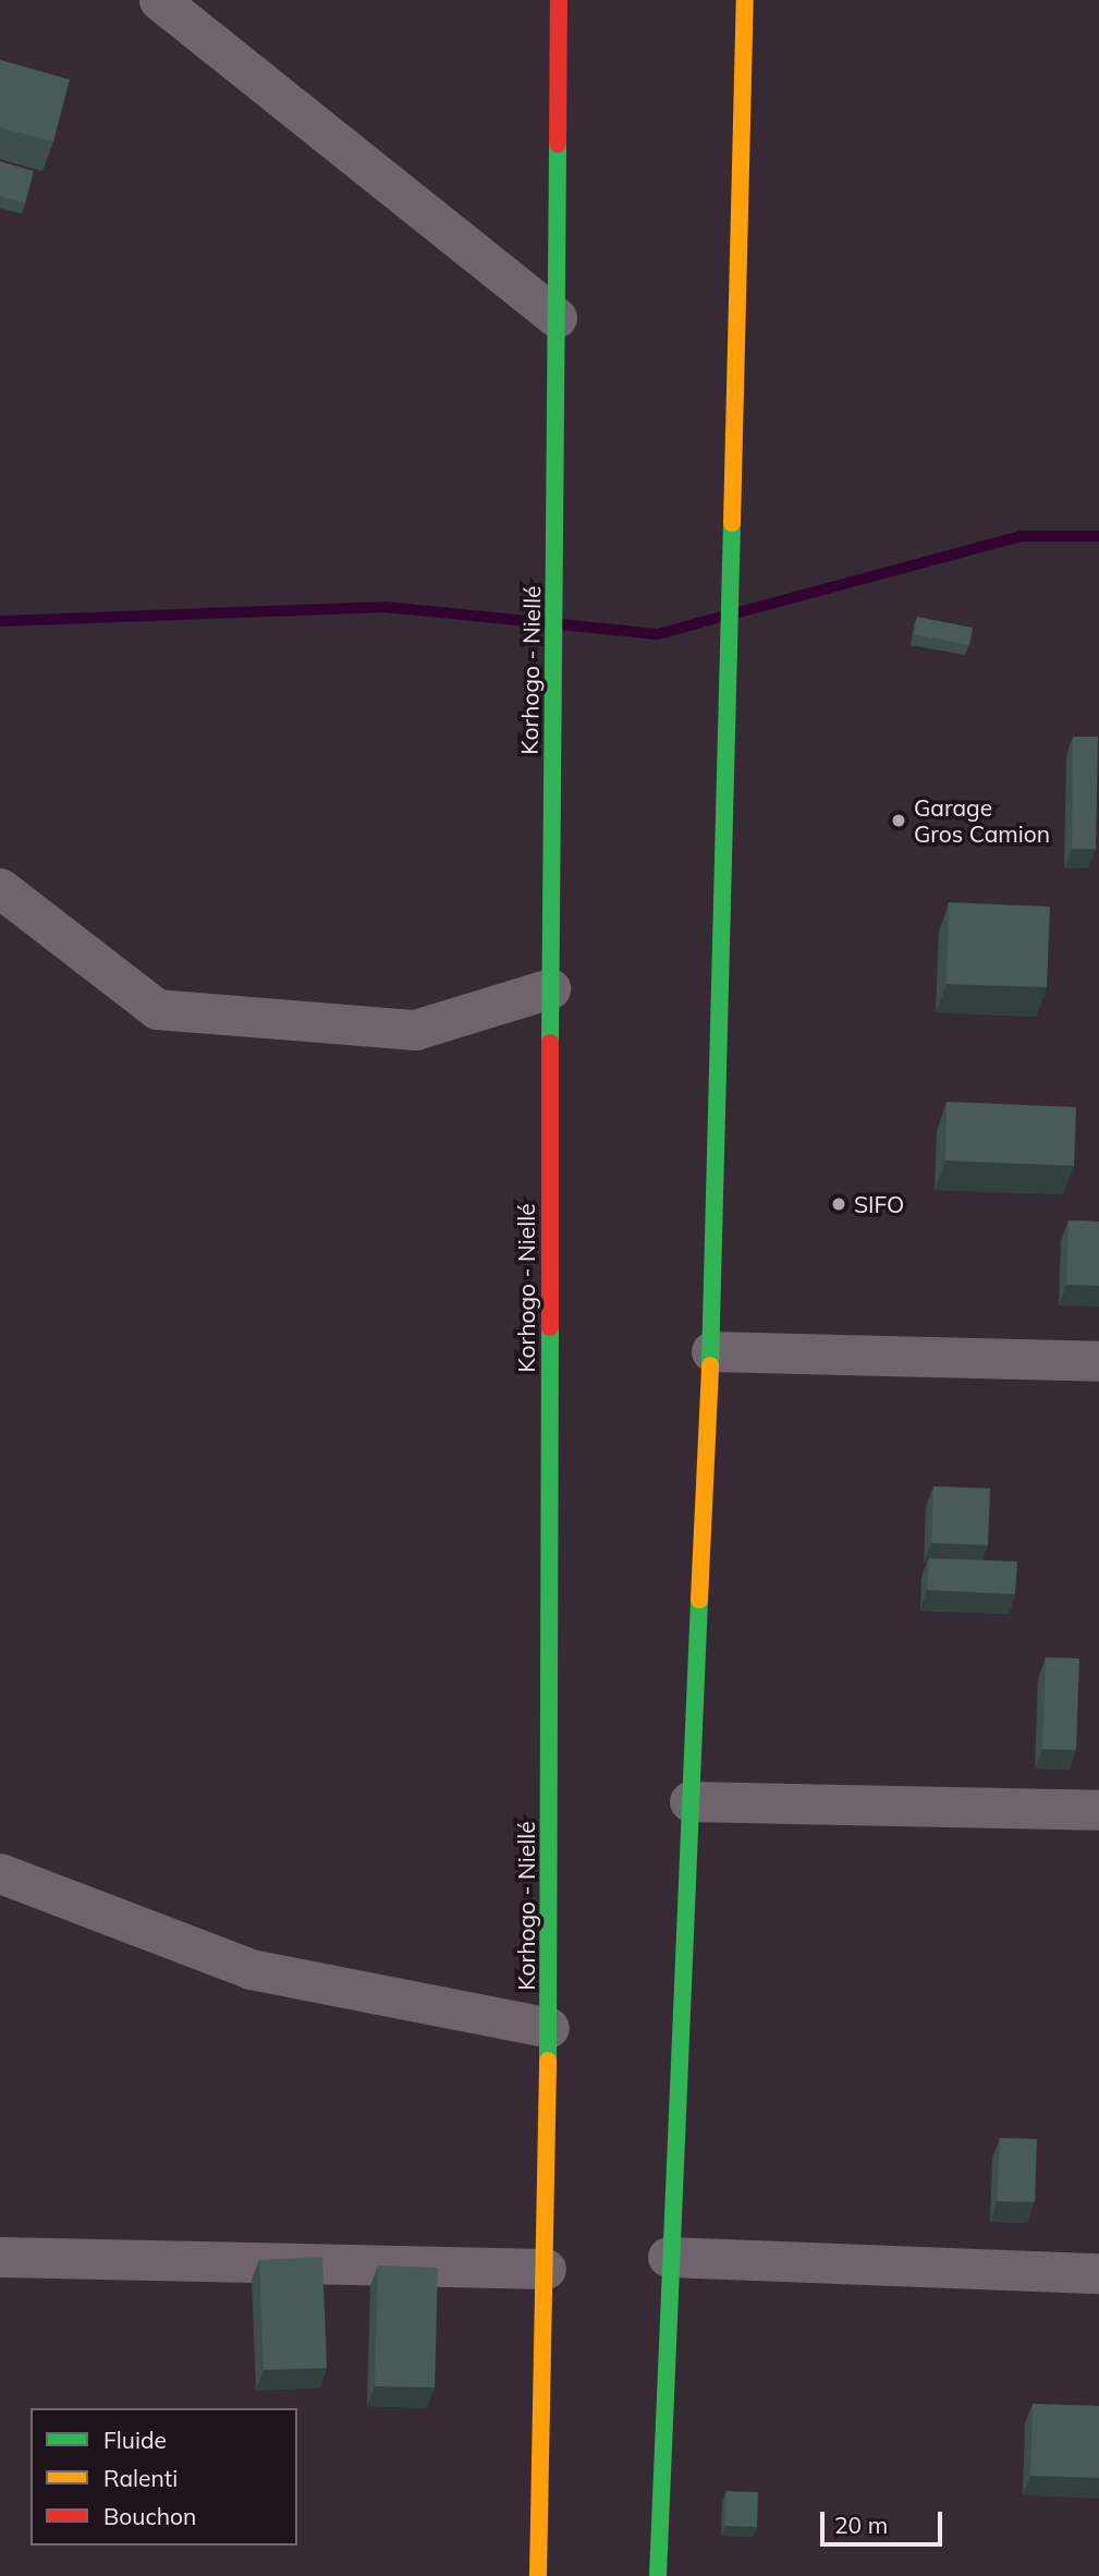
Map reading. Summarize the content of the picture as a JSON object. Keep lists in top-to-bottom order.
{
  "streets": {
    "main road": ["Korhogo - Niellé"]
  },
  "places": ["Garage Gros Camion", "SIFO"],
  "legend": ["Fluide", "Ralenti", "Bouchon"],
  "scale_bar": "20 m"
}
